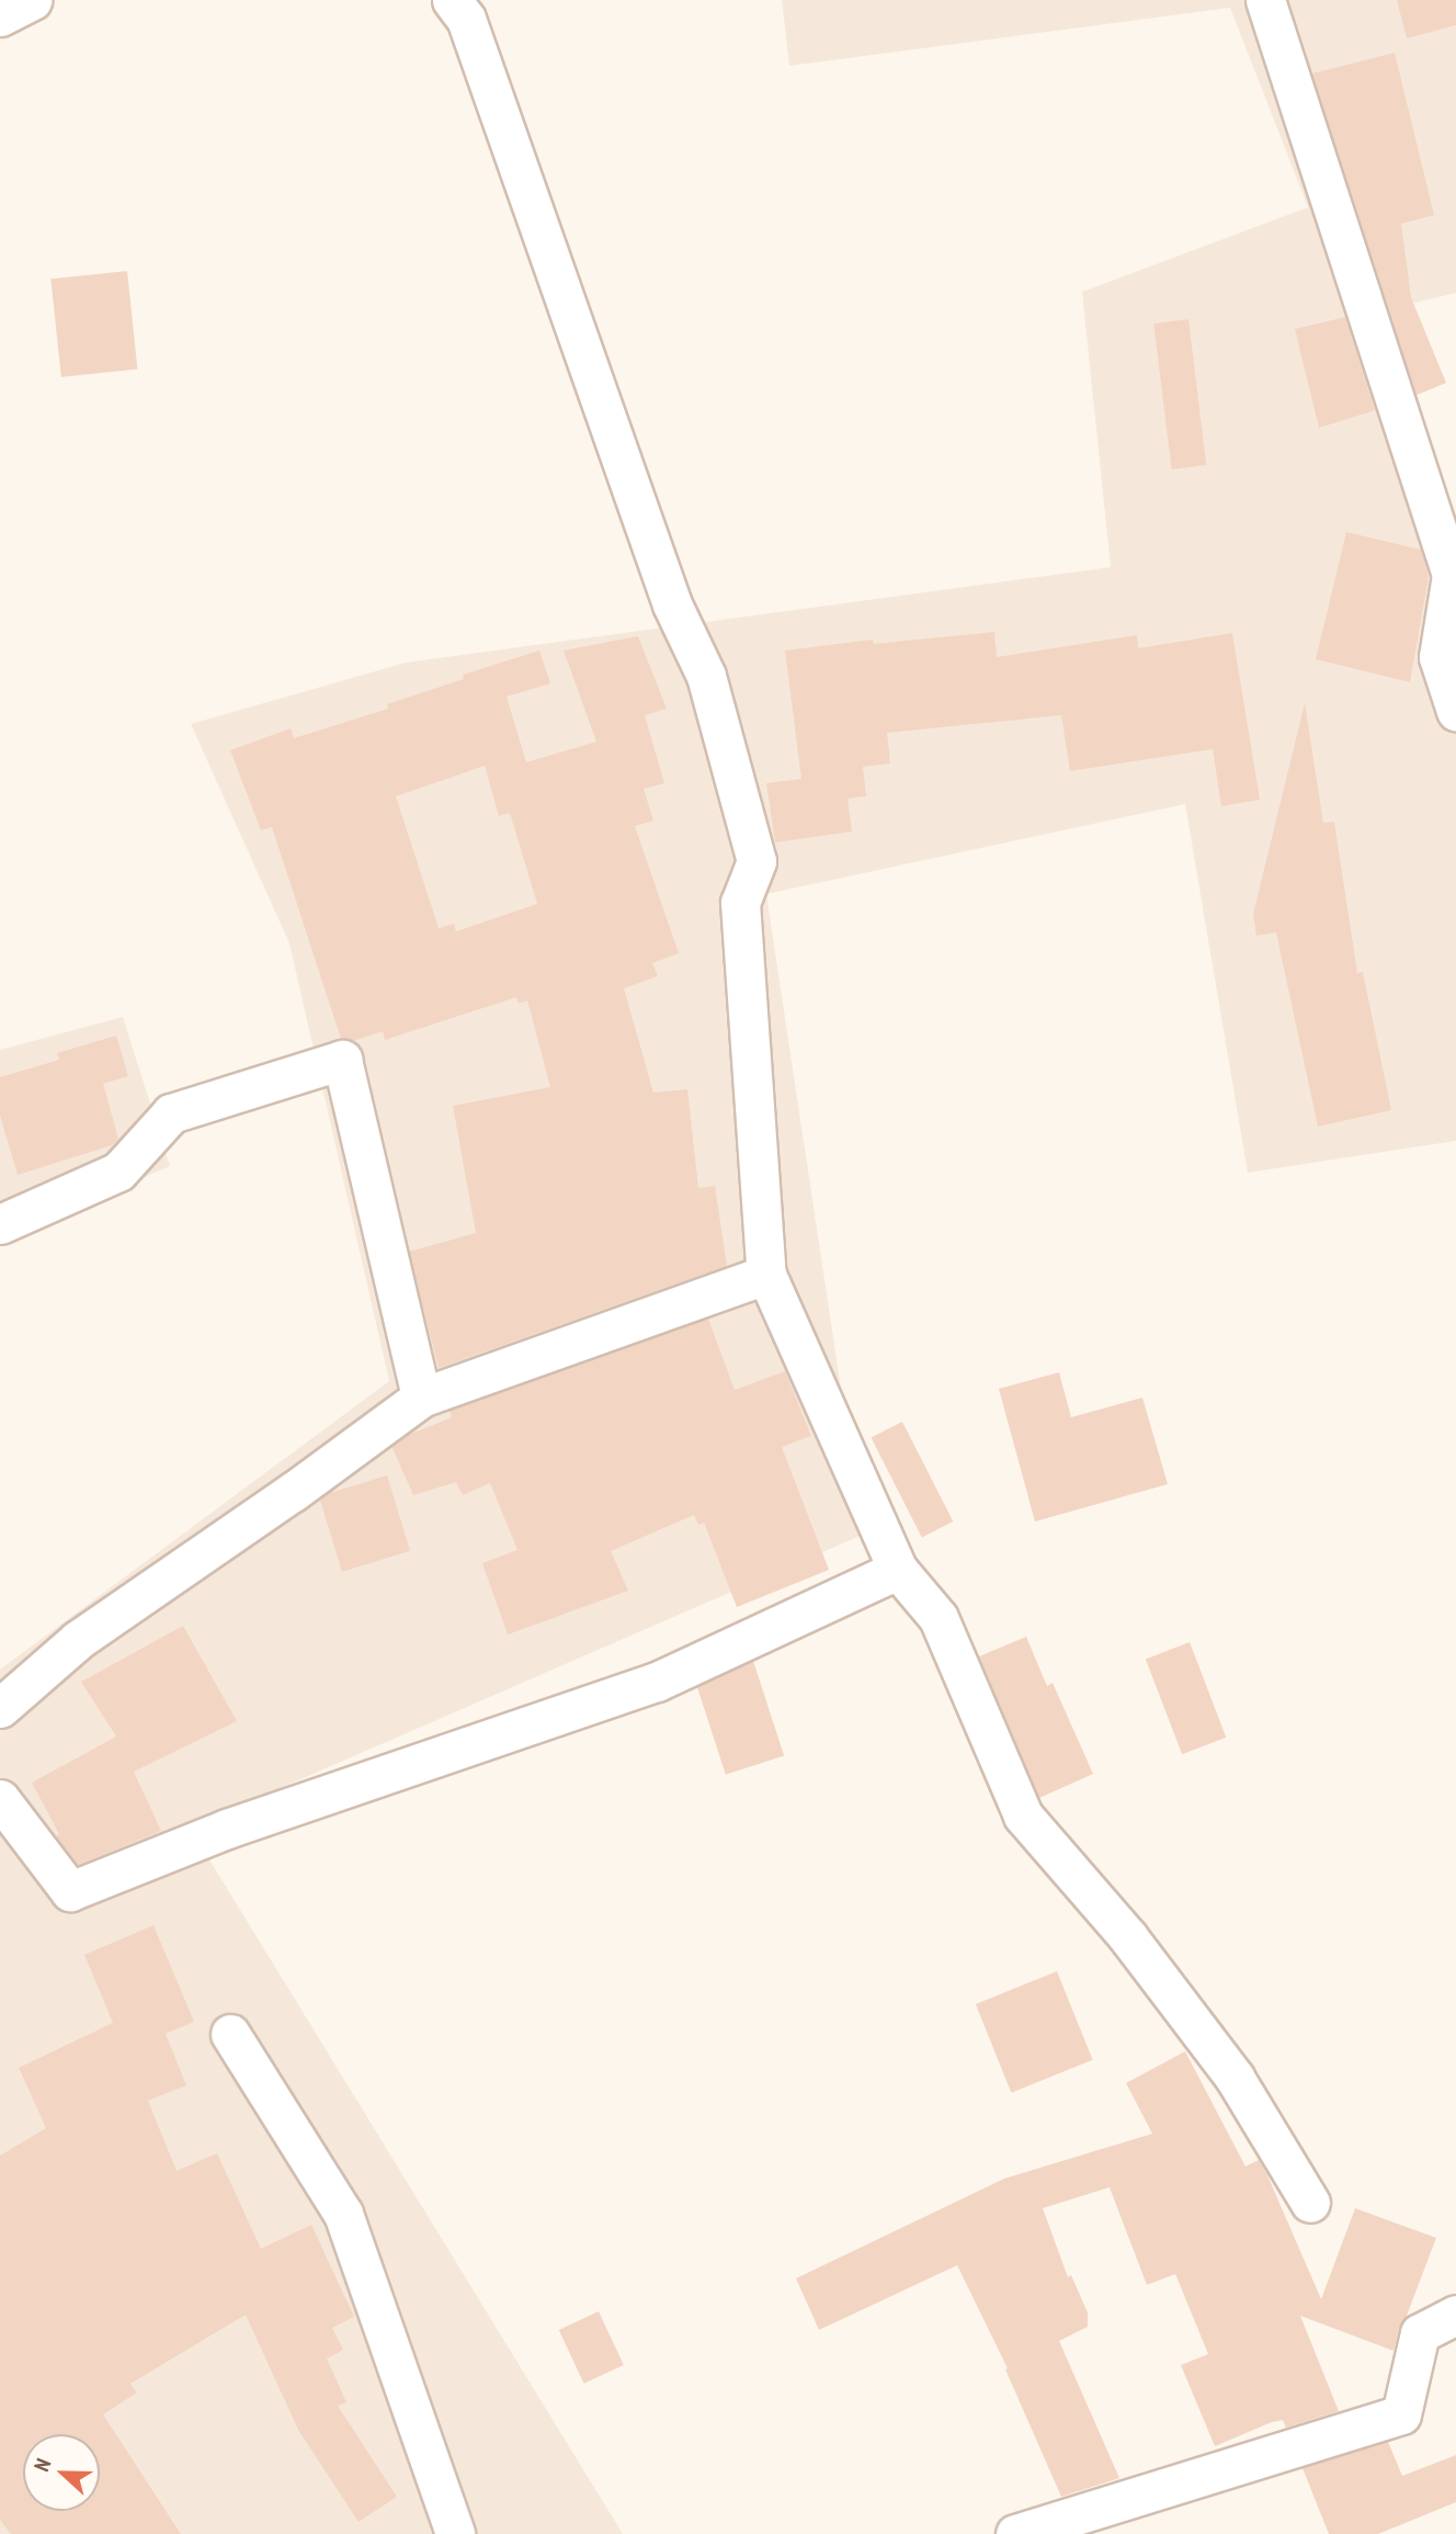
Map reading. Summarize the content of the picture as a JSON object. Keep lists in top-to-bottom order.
{
  "north": "left"
}
